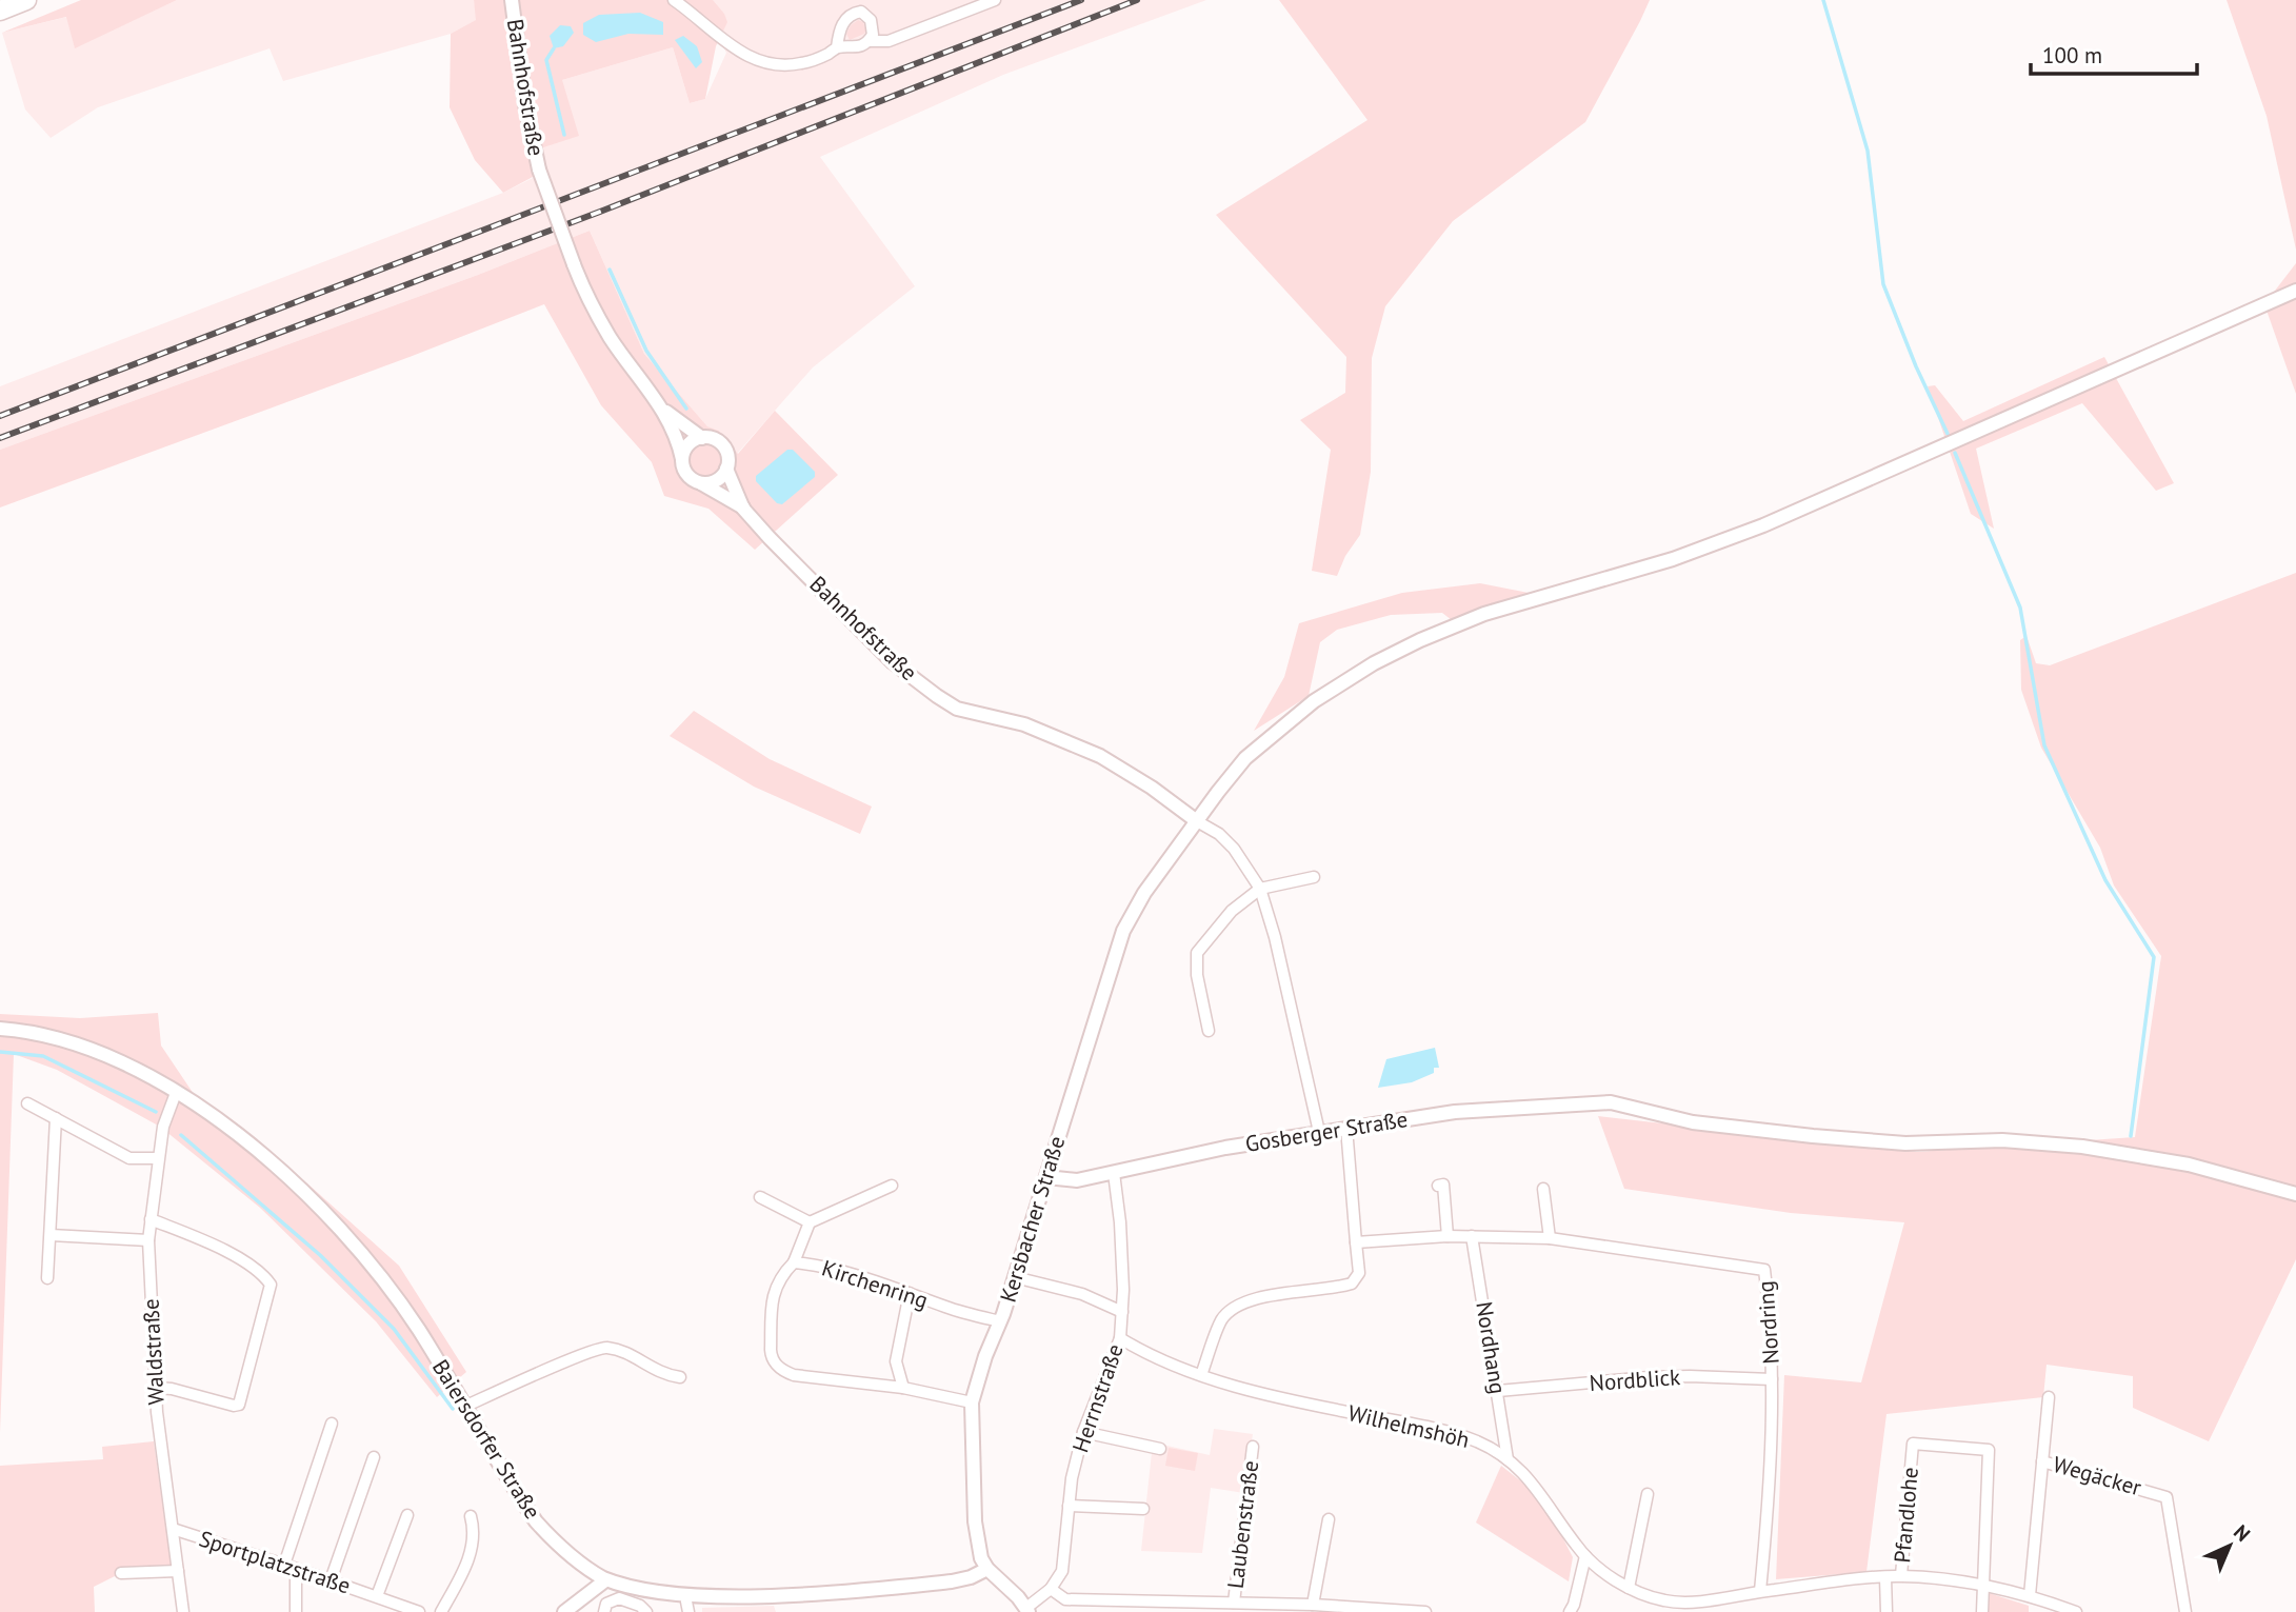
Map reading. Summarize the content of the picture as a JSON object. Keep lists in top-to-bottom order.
{
  "streets": {
    "street": [
      "Bahnhofstraße",
      "Gosberger Straße",
      "Kersbacher Straße",
      "Kirchenring",
      "Nordring",
      "Nordhang",
      "Waldstraße",
      "Nordblick",
      "Herrnstraße",
      "Wilhelmshöh",
      "Baiersdorfer Straße",
      "Wegäcker",
      "Pfandlohe",
      "Laubenstraße",
      "Sportplatzstraße"
    ]
  },
  "crossings": [
    ["Bahnhofstraße", "Kersbacher Straße"],
    ["Gosberger Straße", "Kersbacher Straße"],
    ["Gosberger Straße", "Herrnstraße"],
    ["Kersbacher Straße", "Kirchenring"],
    ["Kersbacher Straße", "Baiersdorfer Straße"],
    ["Nordring", "Nordhang"],
    ["Nordring", "Nordblick"],
    ["Nordring", "Pfandlohe"],
    ["Nordhang", "Nordblick"],
    ["Nordhang", "Wilhelmshöh"],
    ["Waldstraße", "Baiersdorfer Straße"],
    ["Waldstraße", "Sportplatzstraße"],
    ["Herrnstraße", "Wilhelmshöh"],
    ["Wilhelmshöh", "Pfandlohe"]
  ],
  "scale_bar": "100 m",
  "north": "top right"
}
